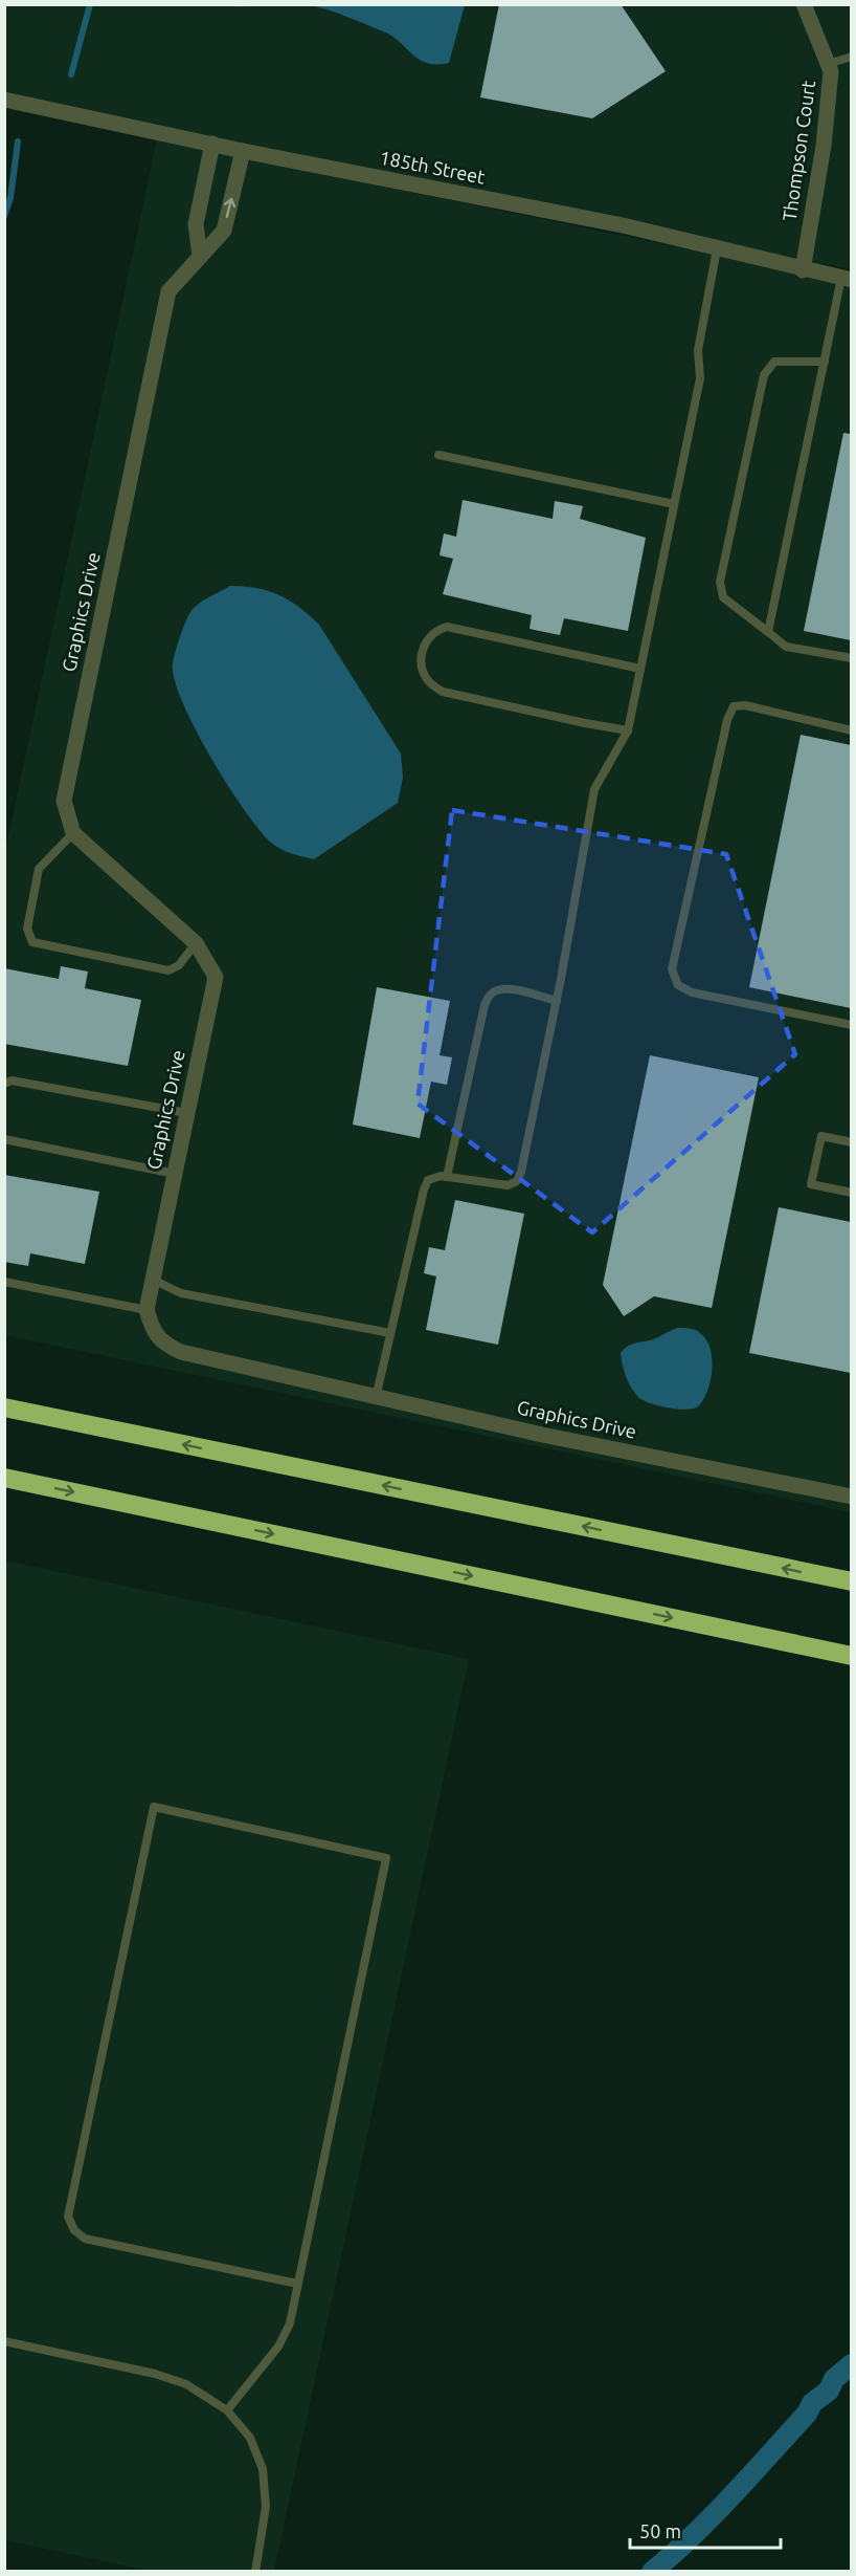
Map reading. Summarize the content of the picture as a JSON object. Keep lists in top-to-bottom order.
{
  "streets": {
    "street": ["Thompson Court", "185th Street", "Graphics Drive"]
  },
  "crossings": [
    ["Thompson Court", "185th Street"],
    ["185th Street", "Graphics Drive"]
  ],
  "scale_bar": "50 m"
}
